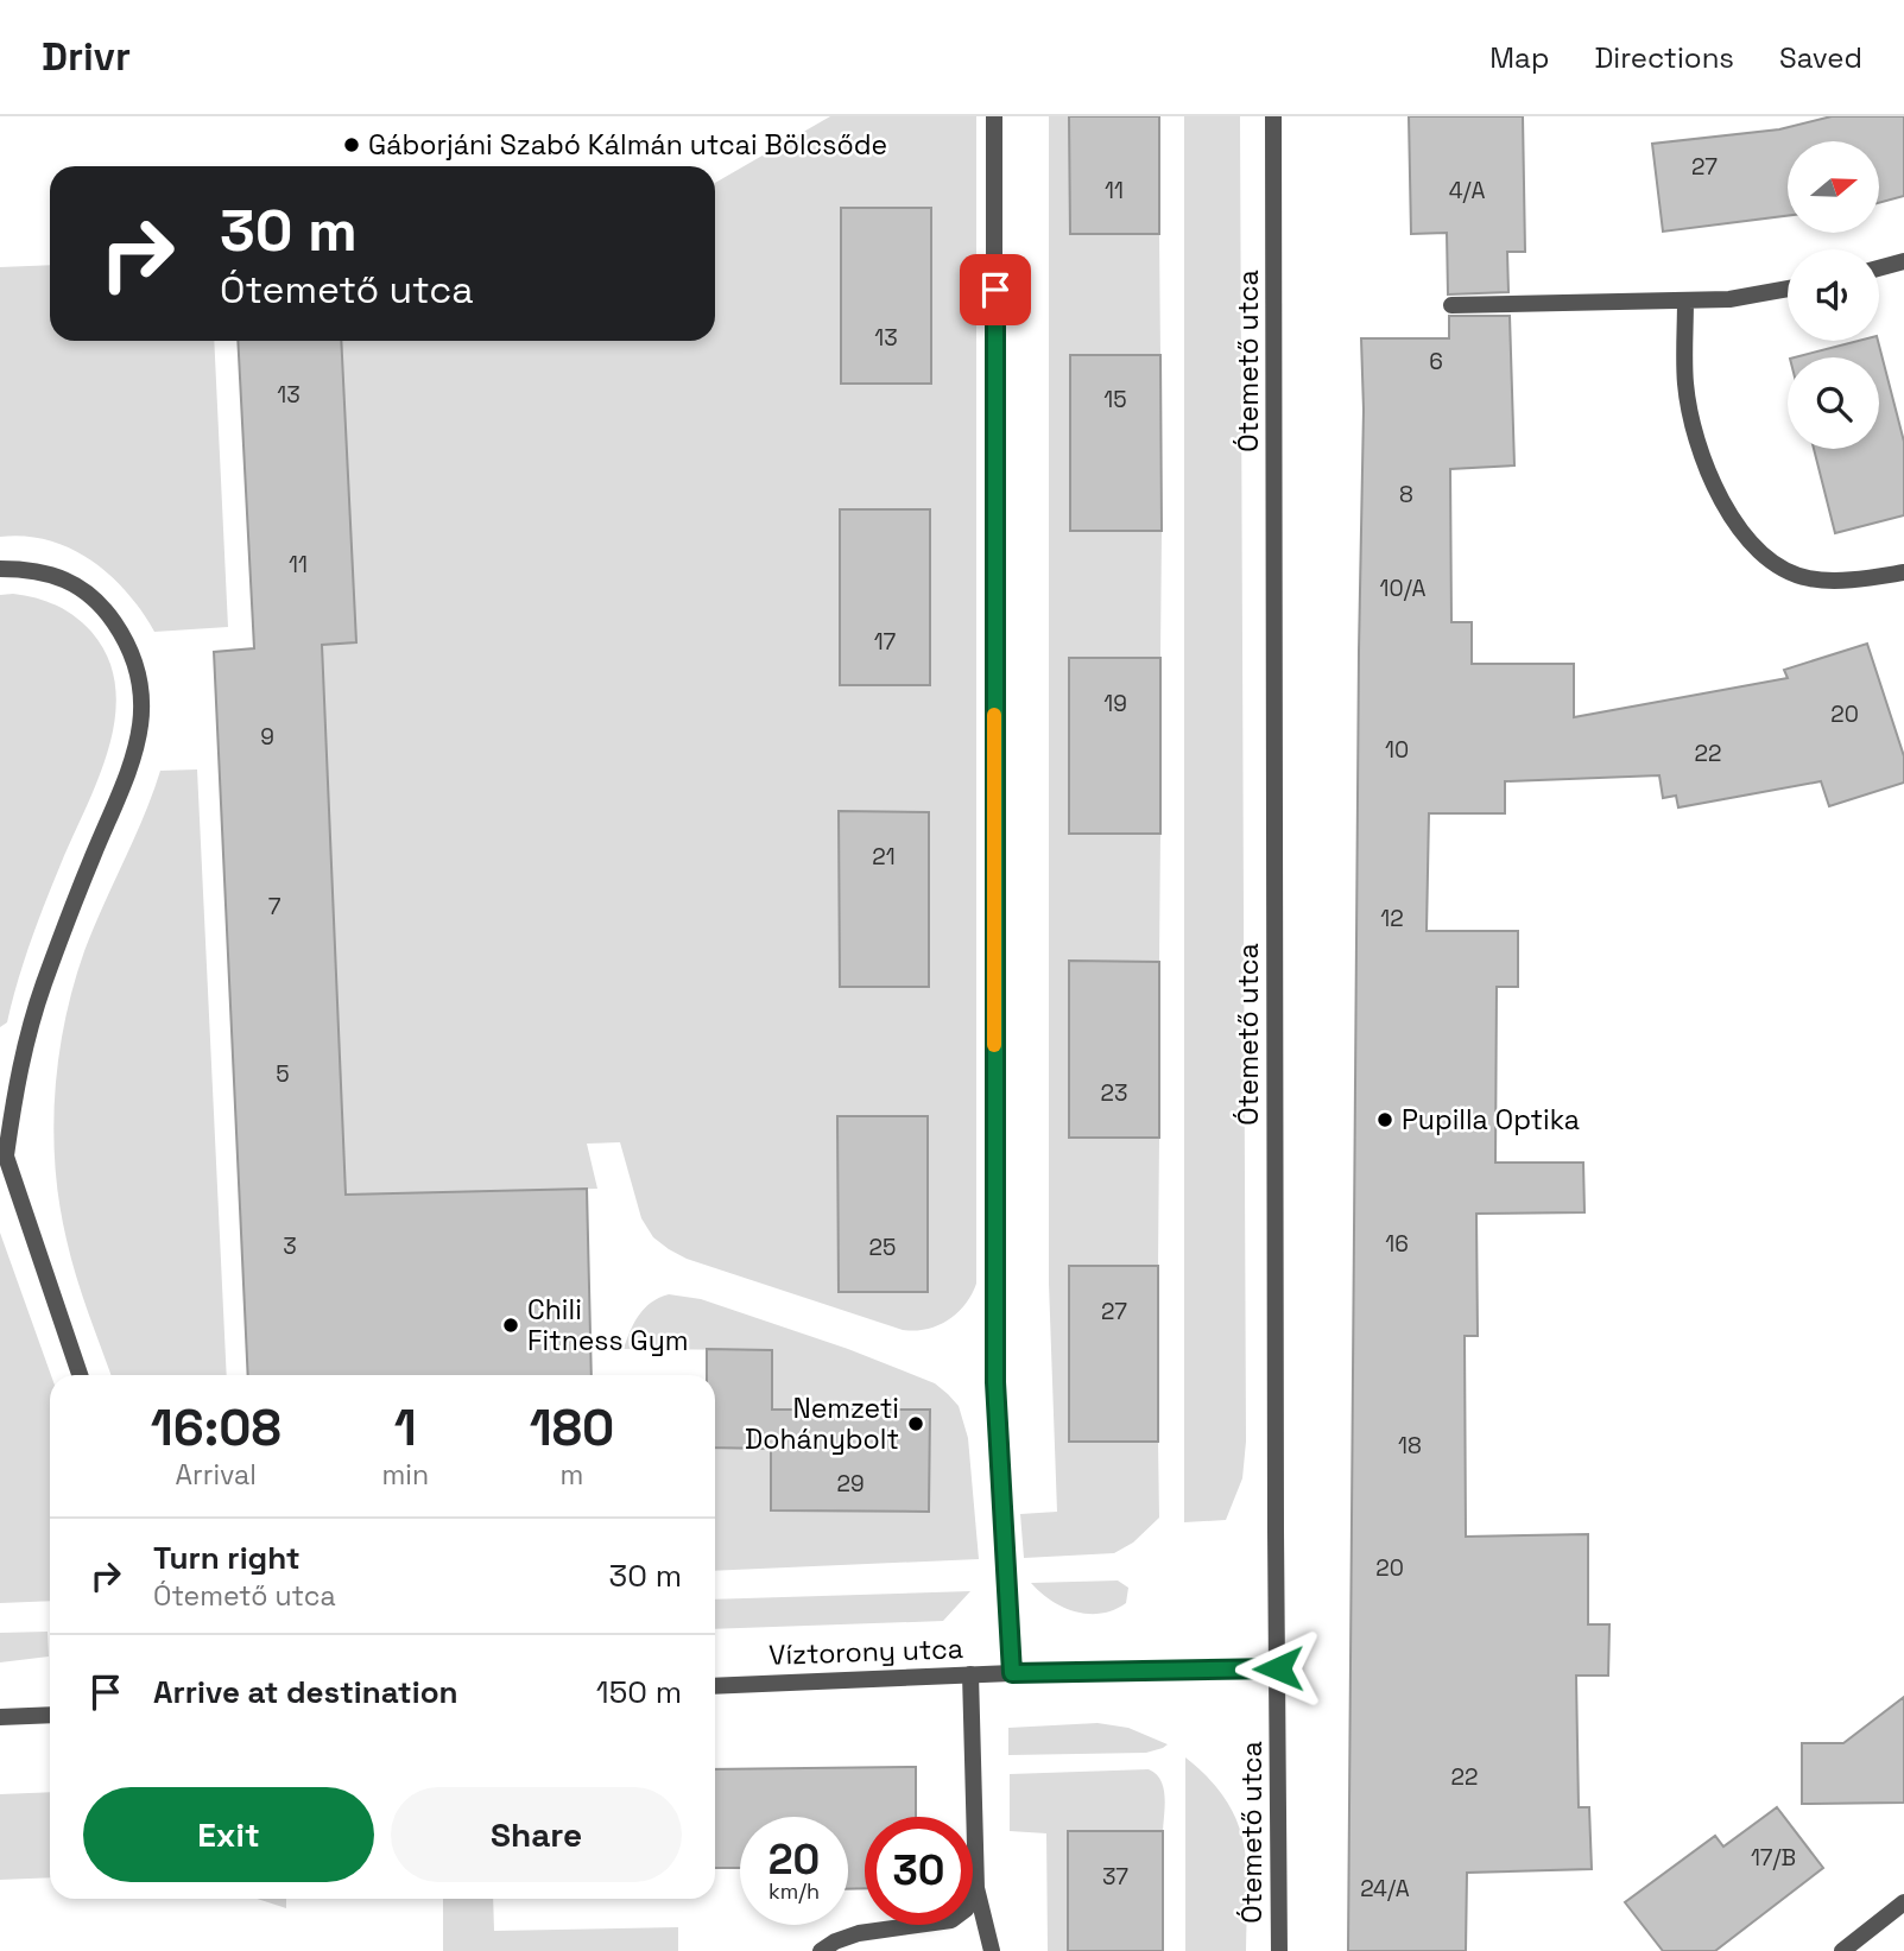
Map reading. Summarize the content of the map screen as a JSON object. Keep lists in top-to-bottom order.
{
  "streets": {
    "street": ["Ótemető utca", "Víztorony utca"]
  },
  "crossings": [
    ["Ótemető utca", "Víztorony utca"]
  ],
  "places": [
    "Gáborjáni Szabó Kálmán utcai Bölcsőde",
    "Pupilla Optika",
    "Chili Fitness Gym",
    "Nemzeti Dohánybolt"
  ],
  "house_numbers": [
    "27",
    "11",
    "4/A",
    "13",
    "6",
    "13",
    "15",
    "8",
    "11",
    "10/A",
    "17",
    "19",
    "20",
    "9",
    "10",
    "22",
    "21",
    "7",
    "12",
    "5",
    "23",
    "16",
    "3",
    "25",
    "27",
    "18",
    "29",
    "20",
    "22",
    "17/B",
    "37",
    "24/A"
  ],
  "north": "right",
  "page": {
    "header": "Drivr",
    "nav": ["Map", "Directions", "Saved"],
    "turn": ["30 m", "Ótemető utca"],
    "eta": [
      "16:08",
      "Arrival",
      "1",
      "min",
      "180",
      "m"
    ],
    "list": [
      {
        "name": "Turn right",
        "note": "Ótemető utca",
        "value": "30 m"
      },
      {
        "name": "Arrive at destination",
        "value": "150 m"
      }
    ],
    "buttons": ["Exit", "Share"],
    "speed": "20 km/h",
    "limit": "30"
  }
}
